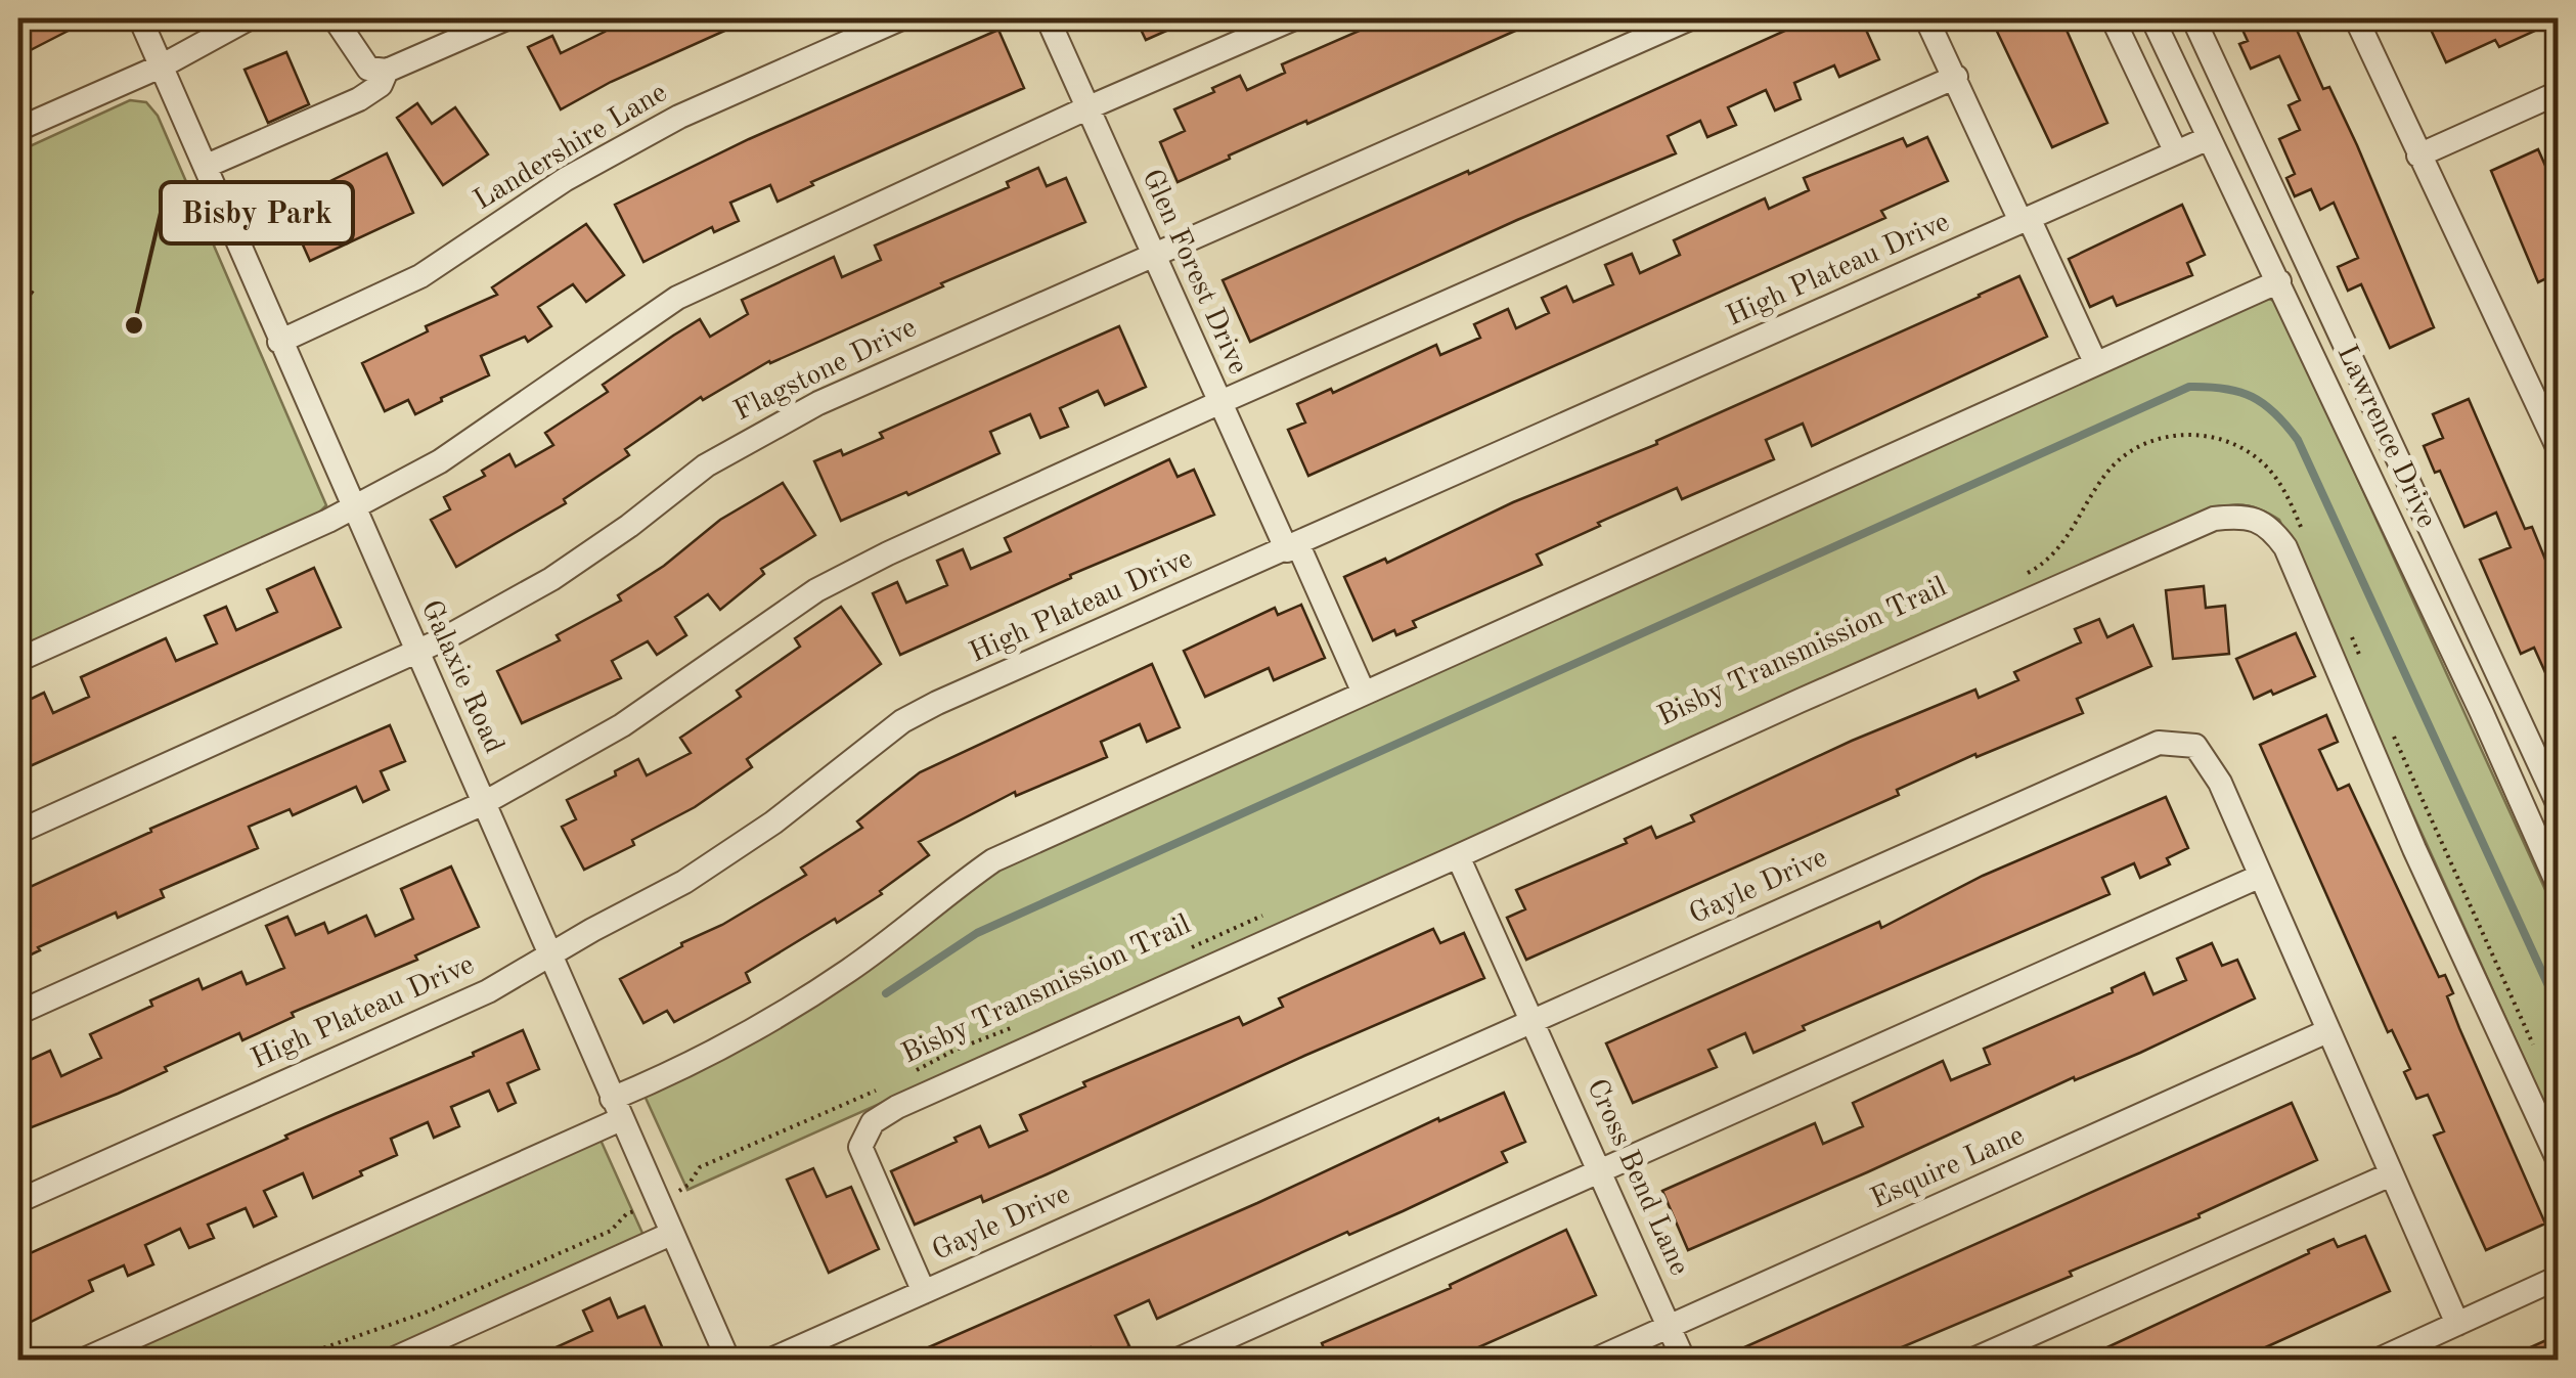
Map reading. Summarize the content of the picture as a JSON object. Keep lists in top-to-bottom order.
{
  "streets": {
    "street": [
      "Landershire Lane",
      "High Plateau Drive",
      "Glen Forest Drive",
      "Flagstone Drive",
      "Lawrence Drive",
      "Galaxie Road",
      "Gayle Drive",
      "Esquire Lane",
      "Cross Bend Lane"
    ],
    "path": ["Bisby Transmission Trail"]
  },
  "crossings": [
    ["Landershire Lane", "Galaxie Road"],
    ["High Plateau Drive", "Glen Forest Drive"],
    ["High Plateau Drive", "Lawrence Drive"],
    ["High Plateau Drive", "Galaxie Road"],
    ["Glen Forest Drive", "Flagstone Drive"],
    ["Flagstone Drive", "Galaxie Road"],
    ["Gayle Drive", "Esquire Lane"],
    ["Gayle Drive", "Cross Bend Lane"],
    ["Esquire Lane", "Cross Bend Lane"]
  ],
  "places": ["Bisby Park"]
}
